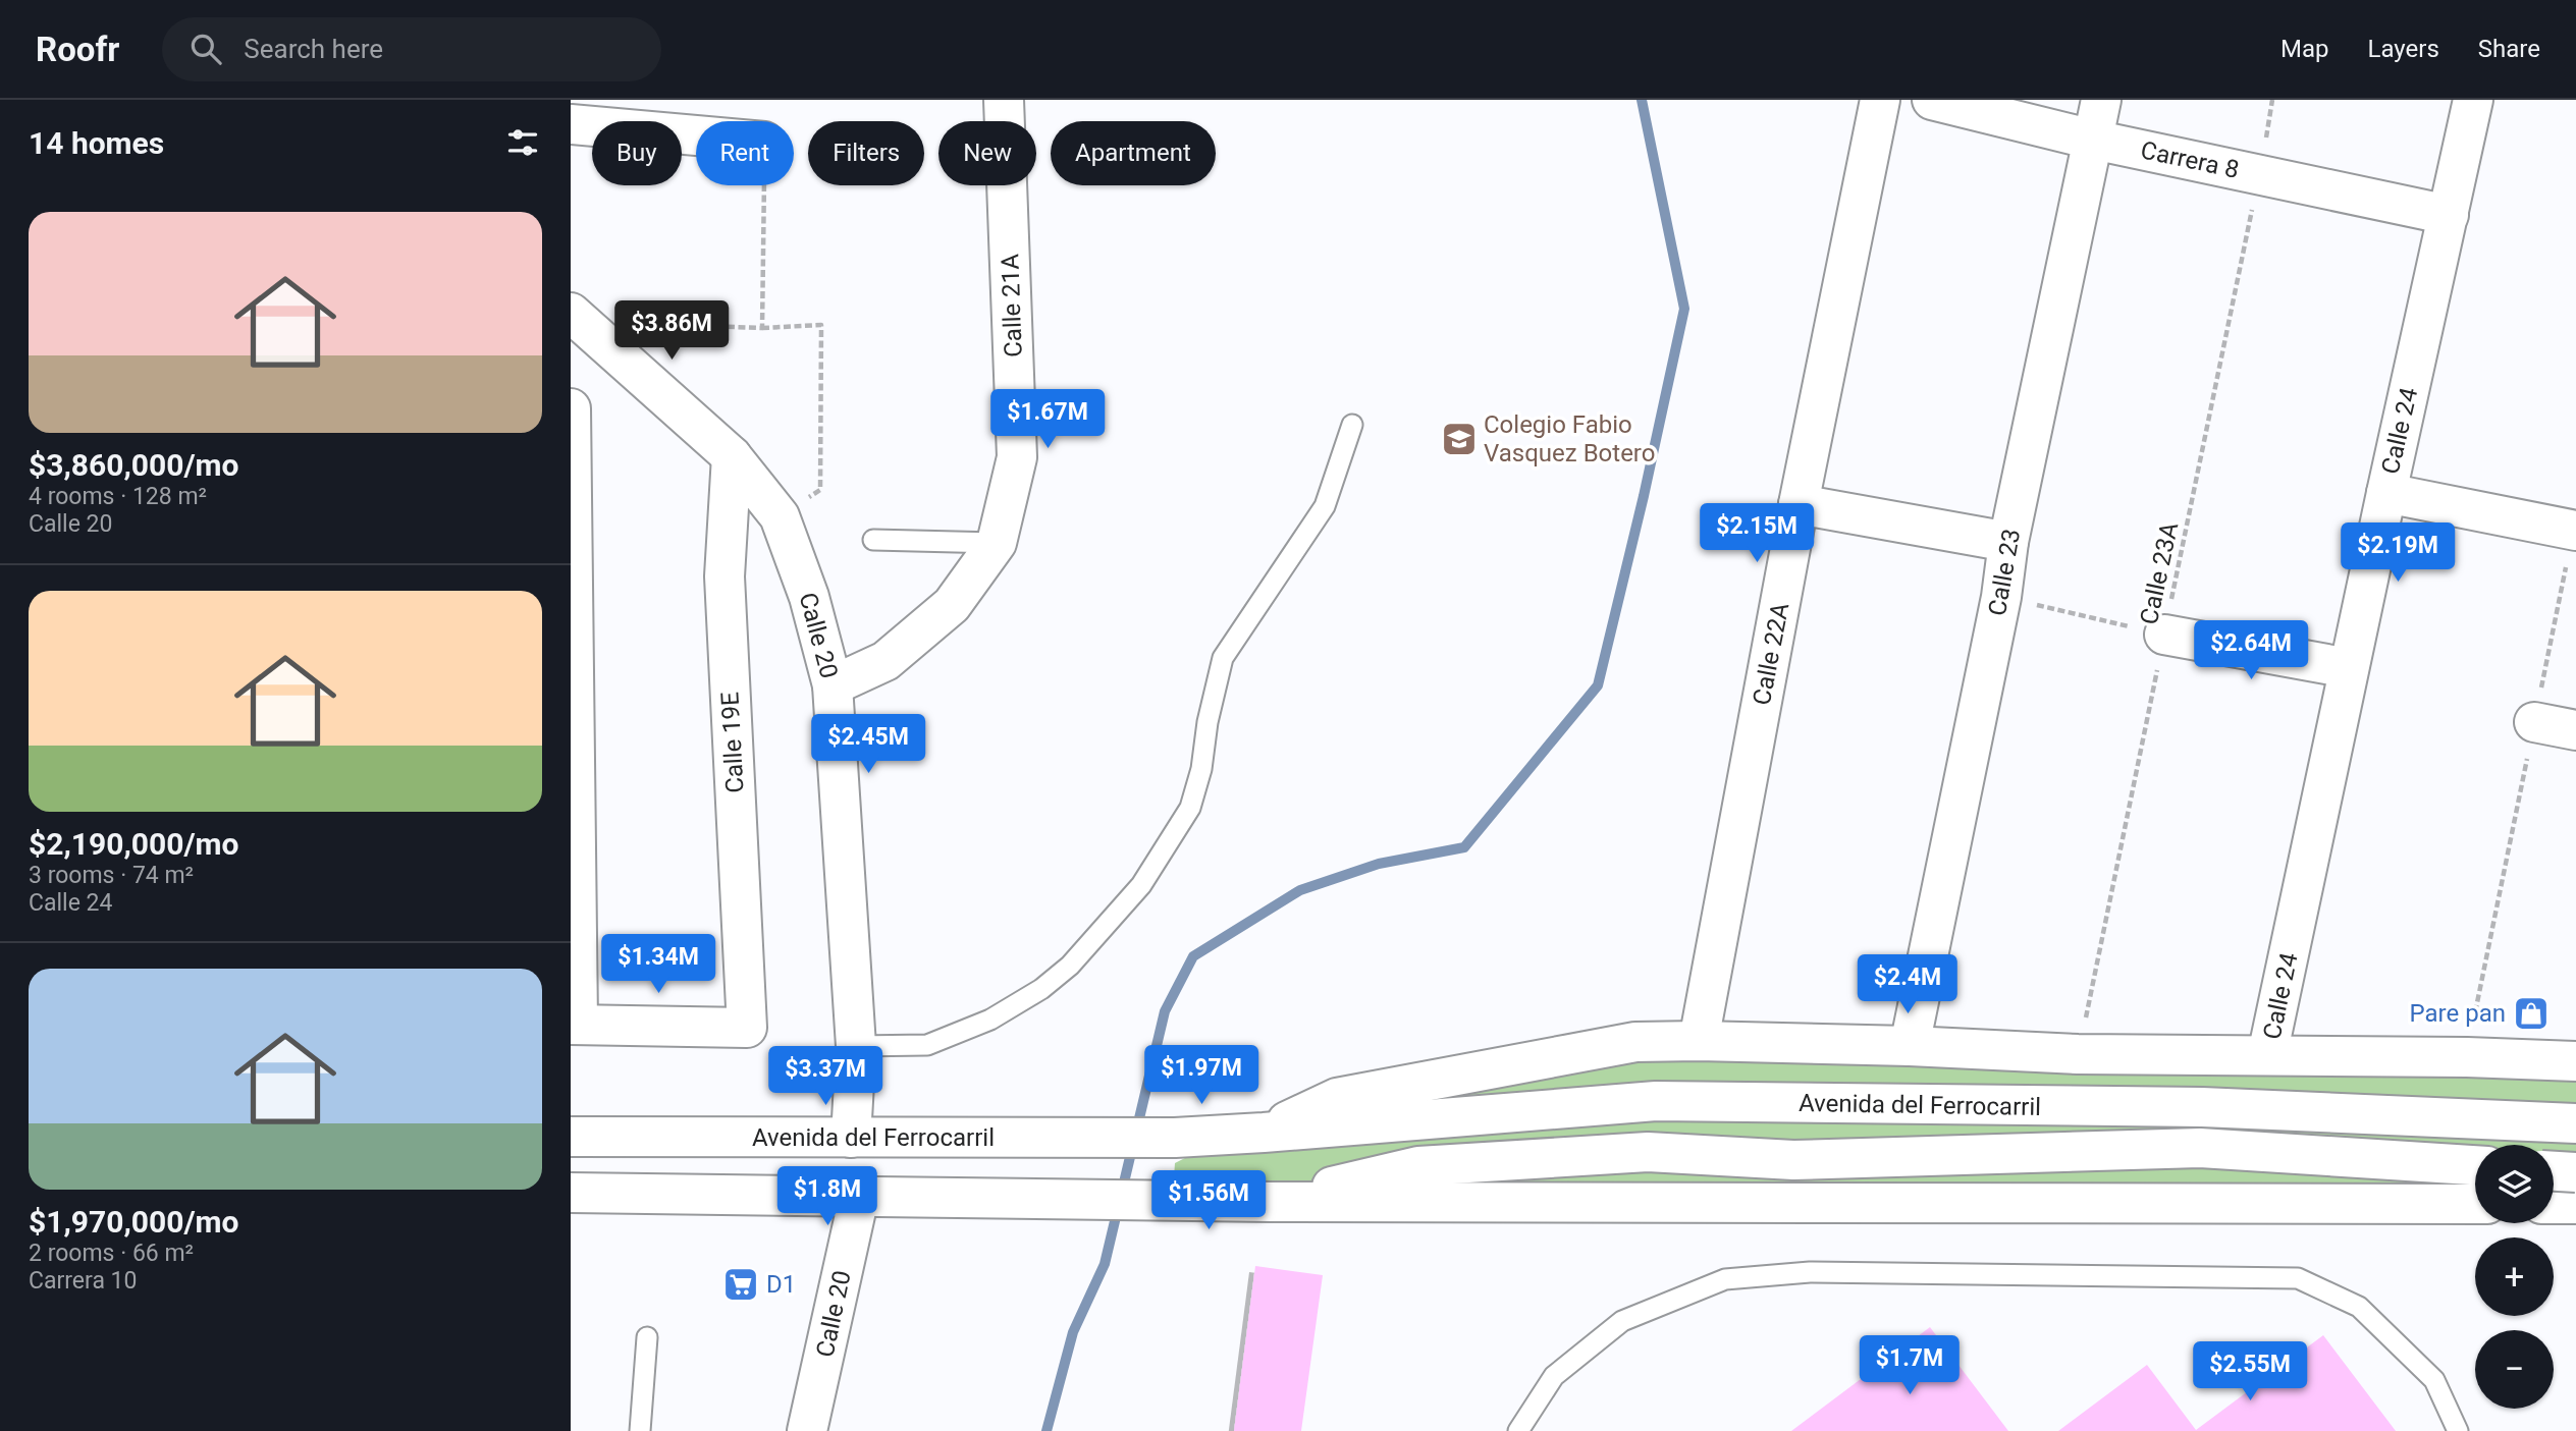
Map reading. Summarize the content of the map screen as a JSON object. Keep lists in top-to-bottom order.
{
  "streets": {
    "street": [
      "Carrera 8",
      "Calle 21A",
      "Calle 24",
      "Calle 23",
      "Calle 20",
      "Calle 22A",
      "Calle 19E",
      "Avenida del Ferrocarril"
    ],
    "path": ["Calle 23A"]
  },
  "crossings": [
    ["Carrera 8", "Calle 24"],
    ["Carrera 8", "Calle 23"],
    ["Carrera 8", "Calle 23A"],
    ["Calle 21A", "Calle 20"],
    ["Calle 20", "Calle 19E"],
    ["Calle 20", "Avenida del Ferrocarril"]
  ],
  "places": {
    "school or university": ["Colegio Fabio Vasquez Botero"],
    "shop": ["Pare pan"],
    "supermarket": ["D1"]
  },
  "page": {
    "header": "Roofr",
    "search": "Search here",
    "nav": ["Map", "Layers", "Share"],
    "heading": "14 homes",
    "chip": [
      "Buy",
      "Rent",
      "Filters",
      "New",
      "Apartment"
    ],
    "list": [
      {
        "name": "$3,860,000/mo",
        "note": "4 rooms · 128 m² · Calle 20"
      },
      {
        "name": "$2,190,000/mo",
        "note": "3 rooms · 74 m² · Calle 24"
      },
      {
        "name": "$1,970,000/mo",
        "note": "2 rooms · 66 m² · Carrera 10"
      }
    ],
    "price": [
      "$3.86M",
      "$1.67M",
      "$2.15M",
      "$2.19M",
      "$2.64M",
      "$2.45M",
      "$1.34M",
      "$2.4M",
      "$1.97M",
      "$3.37M",
      "$1.8M",
      "$1.56M",
      "$1.7M",
      "$2.55M"
    ],
    "map_buttons": ["+", "−"]
  }
}
